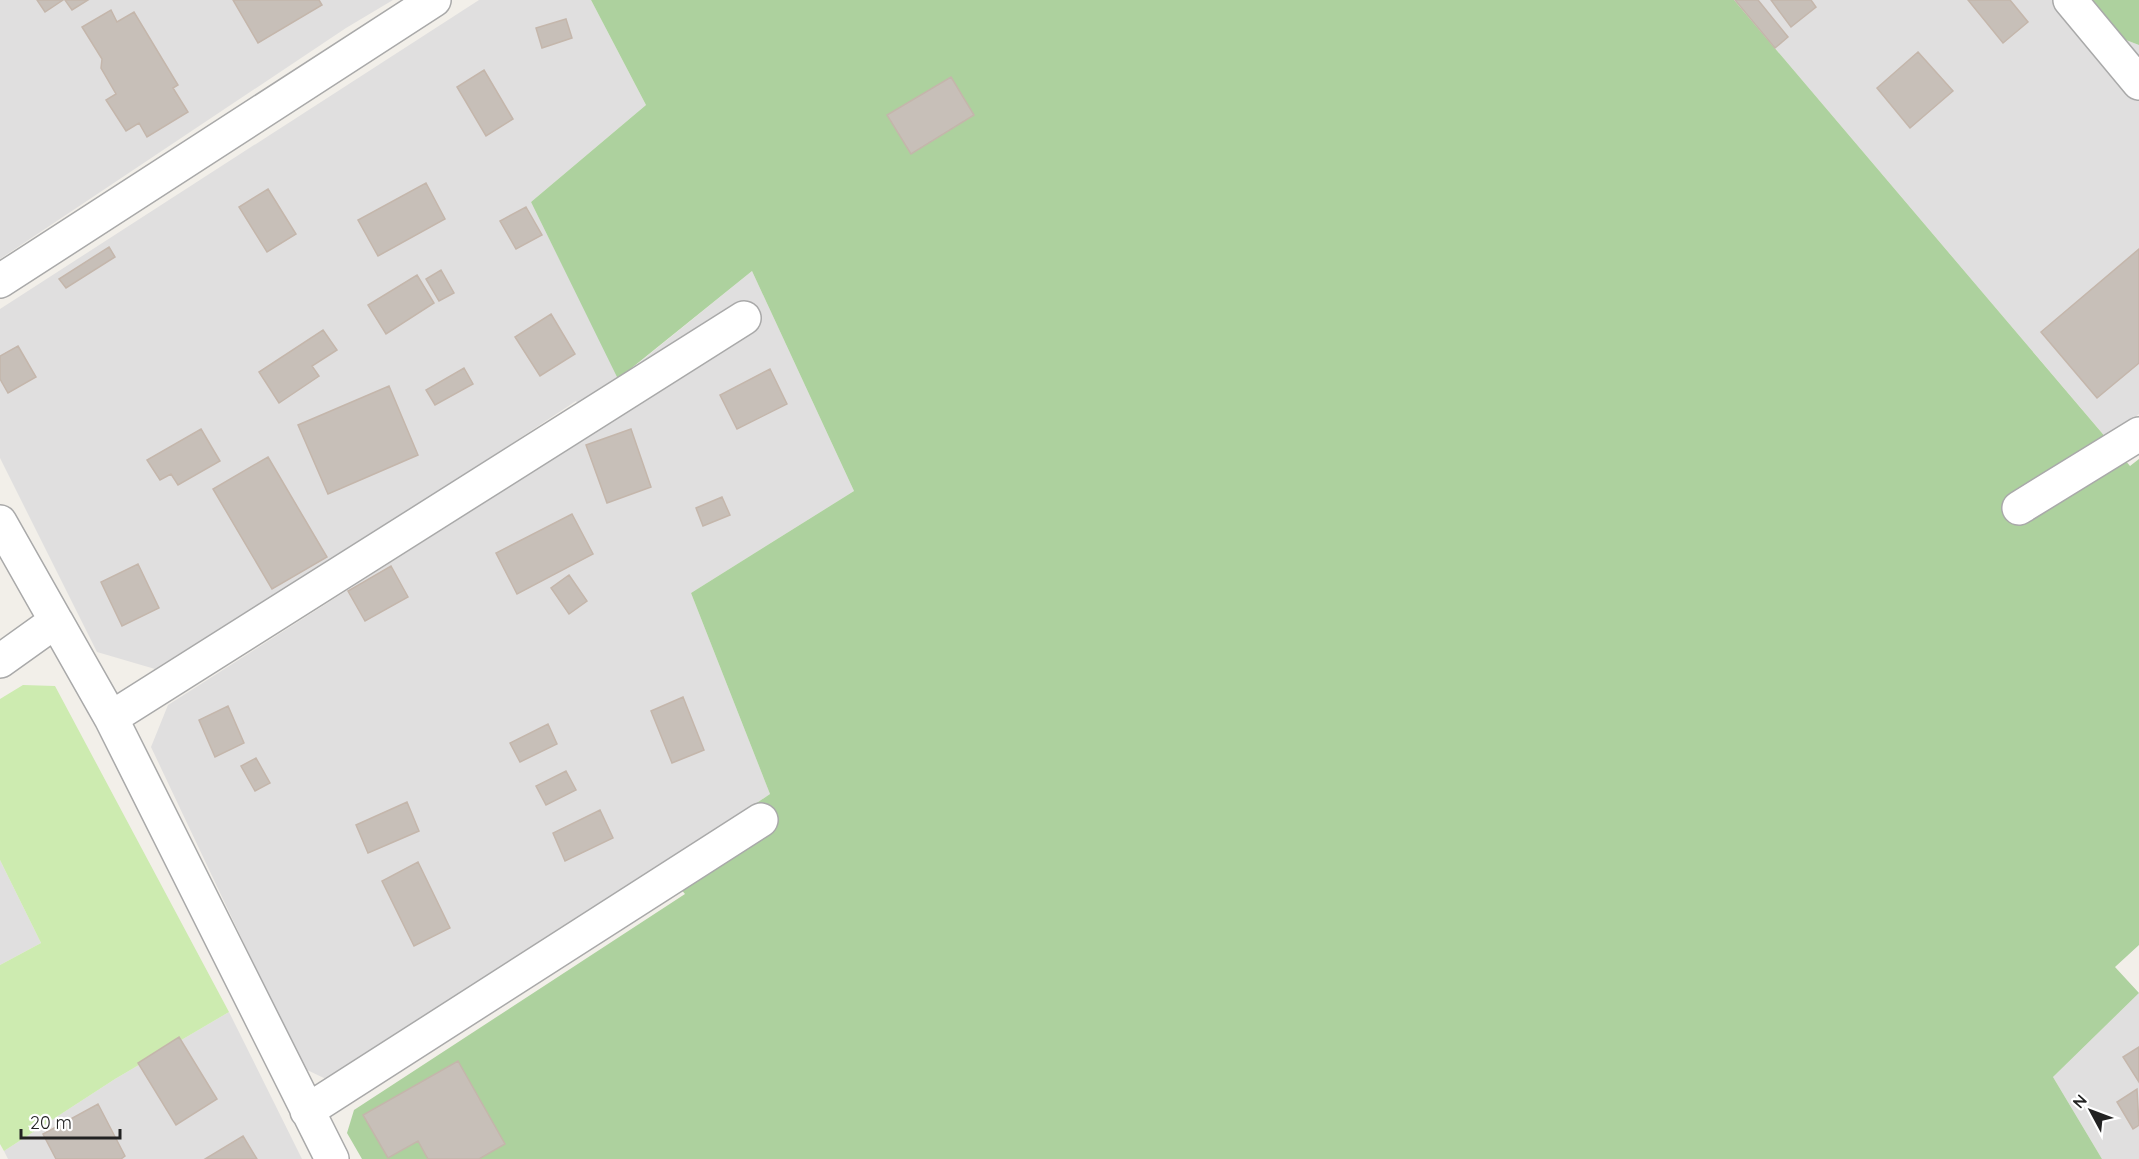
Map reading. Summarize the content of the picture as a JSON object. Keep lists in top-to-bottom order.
{
  "scale_bar": "20 m",
  "north": "top left"
}
